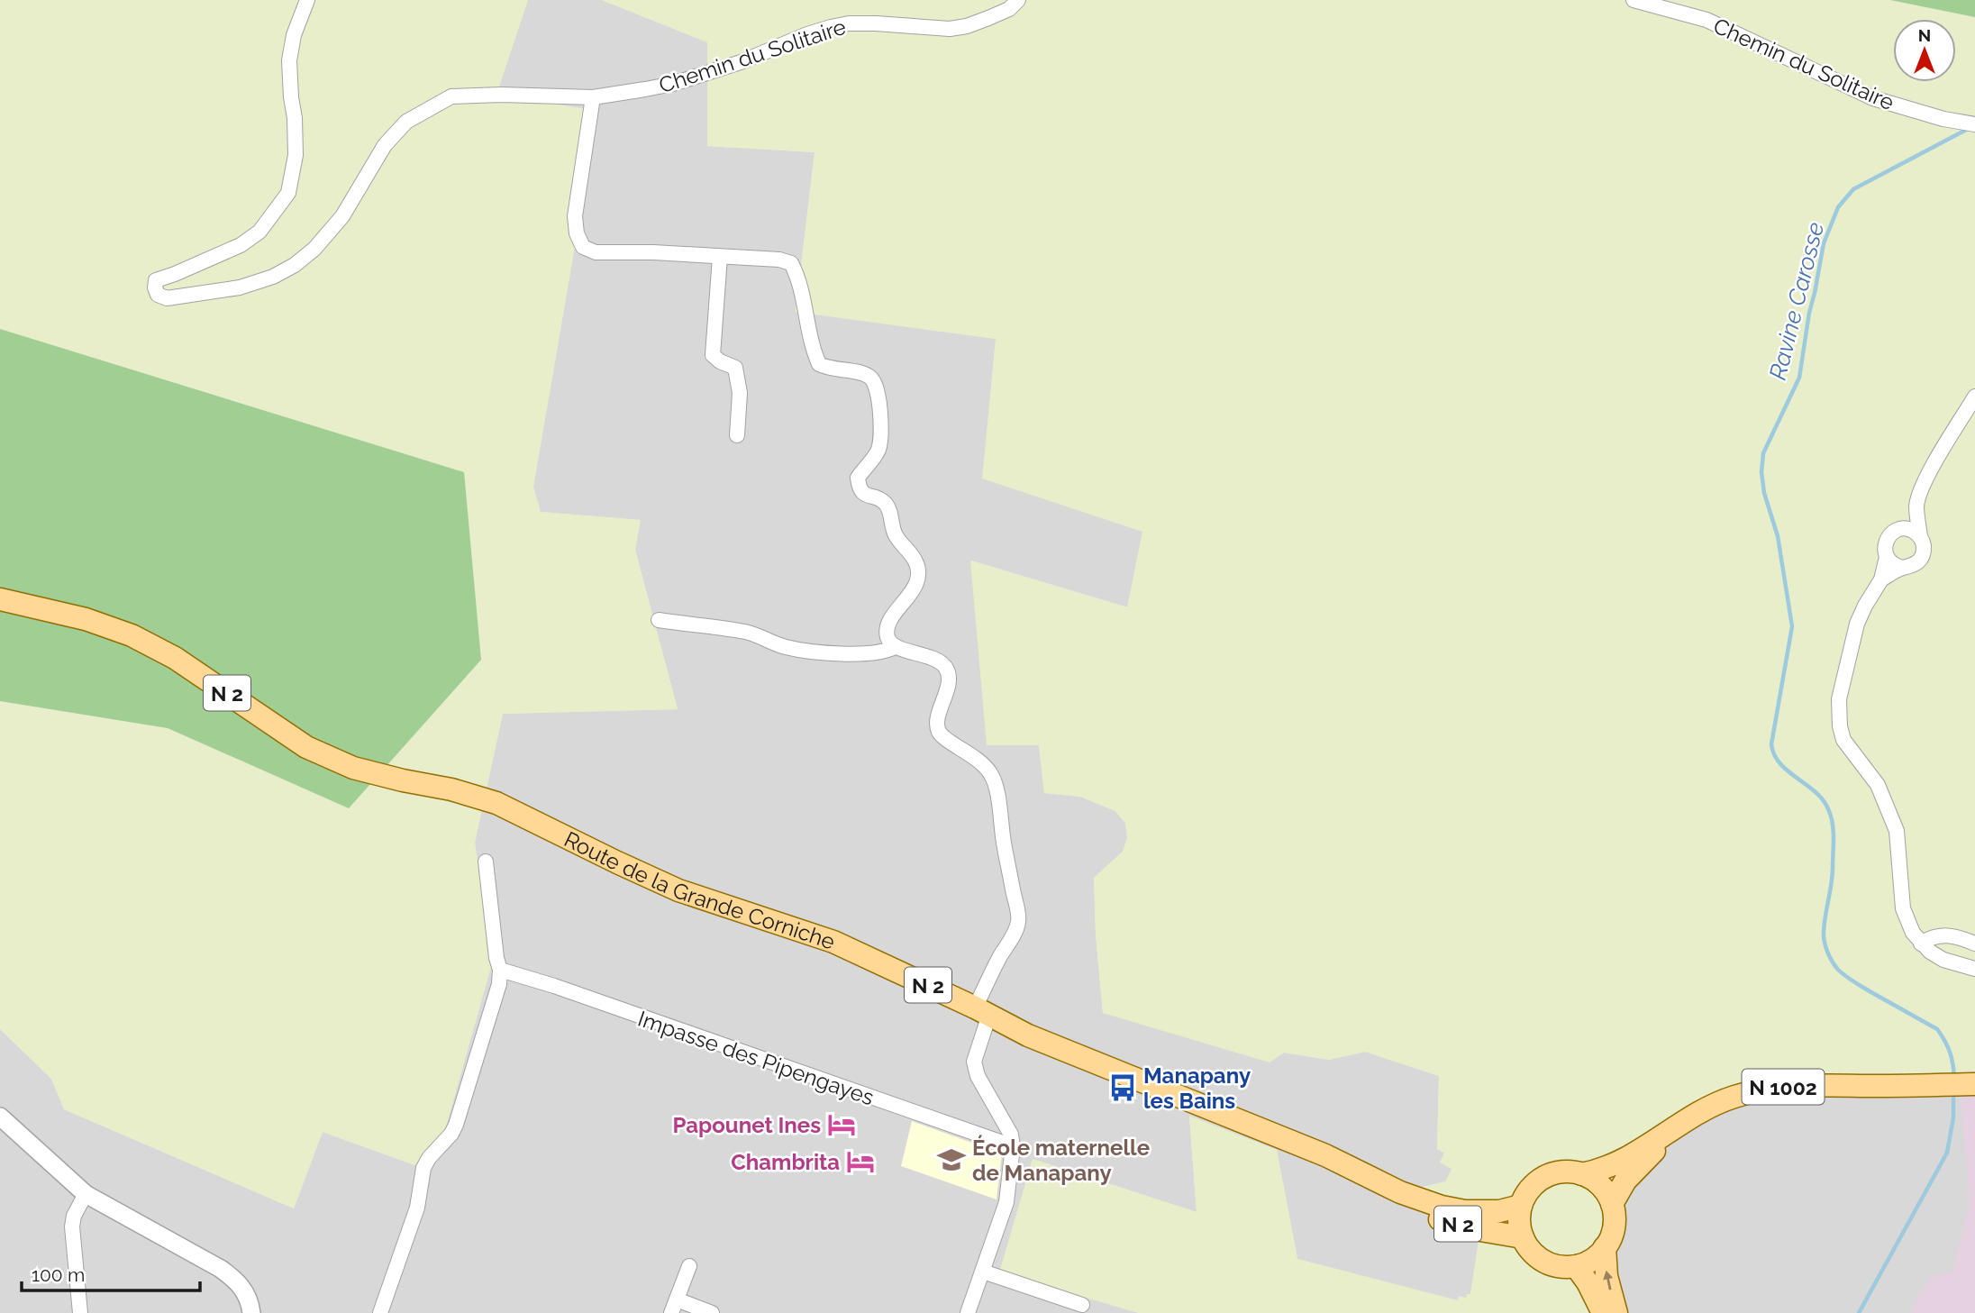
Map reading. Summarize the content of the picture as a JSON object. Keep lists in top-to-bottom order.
{
  "streets": {
    "main road": ["N 2", "Route de la Grande Corniche", "N 1002"],
    "street": ["Chemin du Solitaire", "Impasse des Pipengayes"]
  },
  "crossings": [
    ["Route de la Grande Corniche", "N 1002"]
  ],
  "water": ["Ravine Carosse"],
  "places": {
    "bus stop": ["Manapany les Bains"],
    "hotel": ["Papounet Ines", "Chambrita"],
    "school or university": ["École maternelle de Manapany"]
  },
  "scale_bar": "100 m",
  "north": "top"
}
